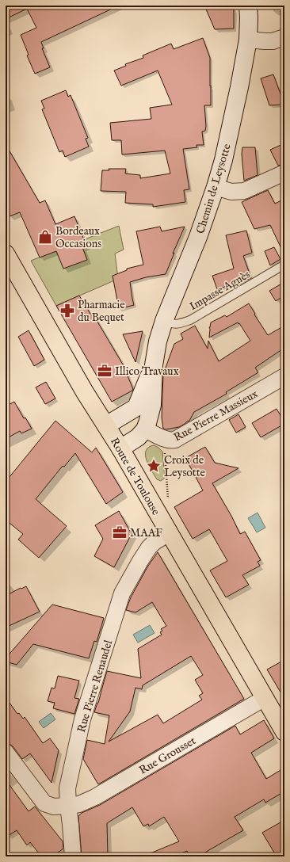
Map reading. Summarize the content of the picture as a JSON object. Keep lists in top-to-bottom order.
{
  "streets": {
    "main road": ["Route de Toulouse"],
    "street": [
      "Chemin de Leysotte",
      "Rue Pierre Massieux",
      "Rue Pierre Renaudel",
      "Rue Grousset"
    ],
    "lane": ["Impasse Agnès"]
  },
  "crossings": [
    ["Chemin de Leysotte", "Impasse Agnès"],
    ["Chemin de Leysotte", "Rue Pierre Massieux"],
    ["Route de Toulouse", "Rue Pierre Renaudel"],
    ["Route de Toulouse", "Rue Grousset"],
    ["Rue Pierre Renaudel", "Rue Grousset"]
  ],
  "places": {
    "shop": ["Bordeaux Occasions"],
    "pharmacy": ["Pharmacie du Bequet"],
    "office": ["Illico Travaux", "MAAF"],
    "place": ["Croix de Leysotte"]
  }
}
